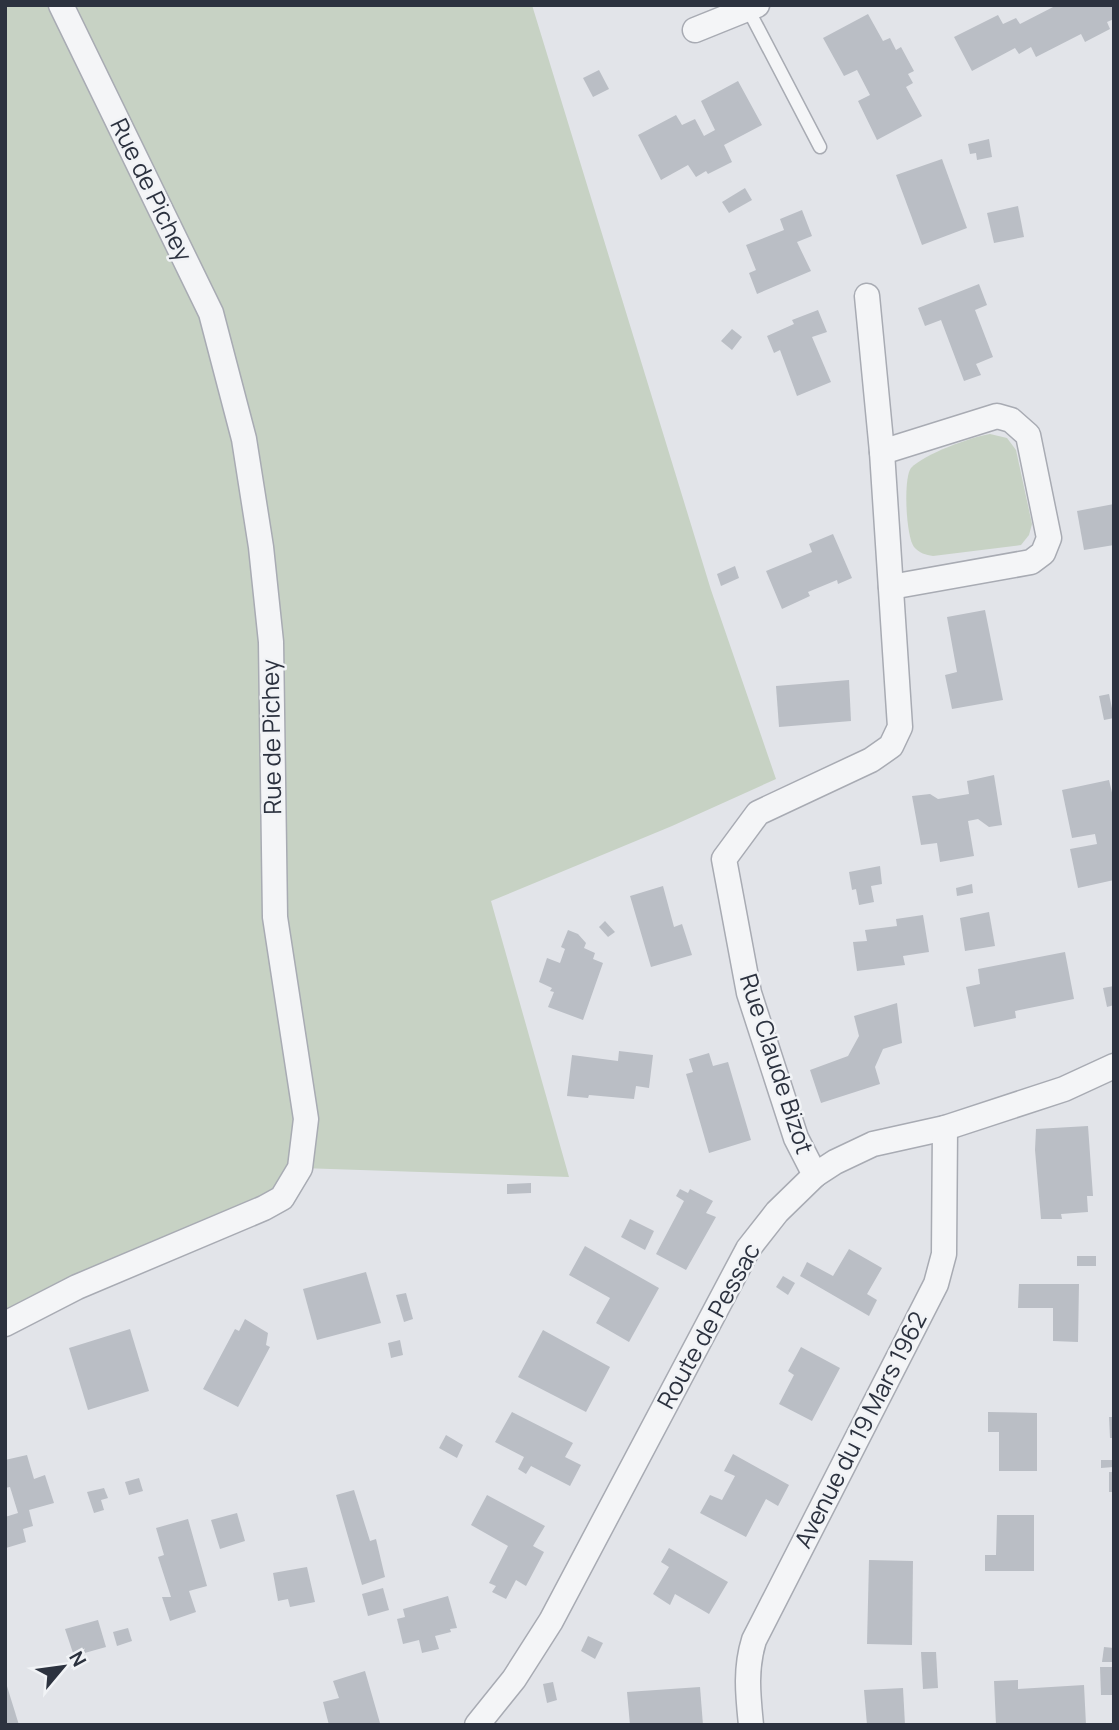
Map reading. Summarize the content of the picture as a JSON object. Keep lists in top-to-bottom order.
{
  "streets": {
    "street": [
      "Rue de Pichey",
      "Rue Claude Bizot",
      "Route de Pessac",
      "Avenue du 19 Mars 1962"
    ]
  },
  "crossings": [
    ["Rue Claude Bizot", "Route de Pessac"],
    ["Route de Pessac", "Avenue du 19 Mars 1962"]
  ],
  "north": "top right"
}
